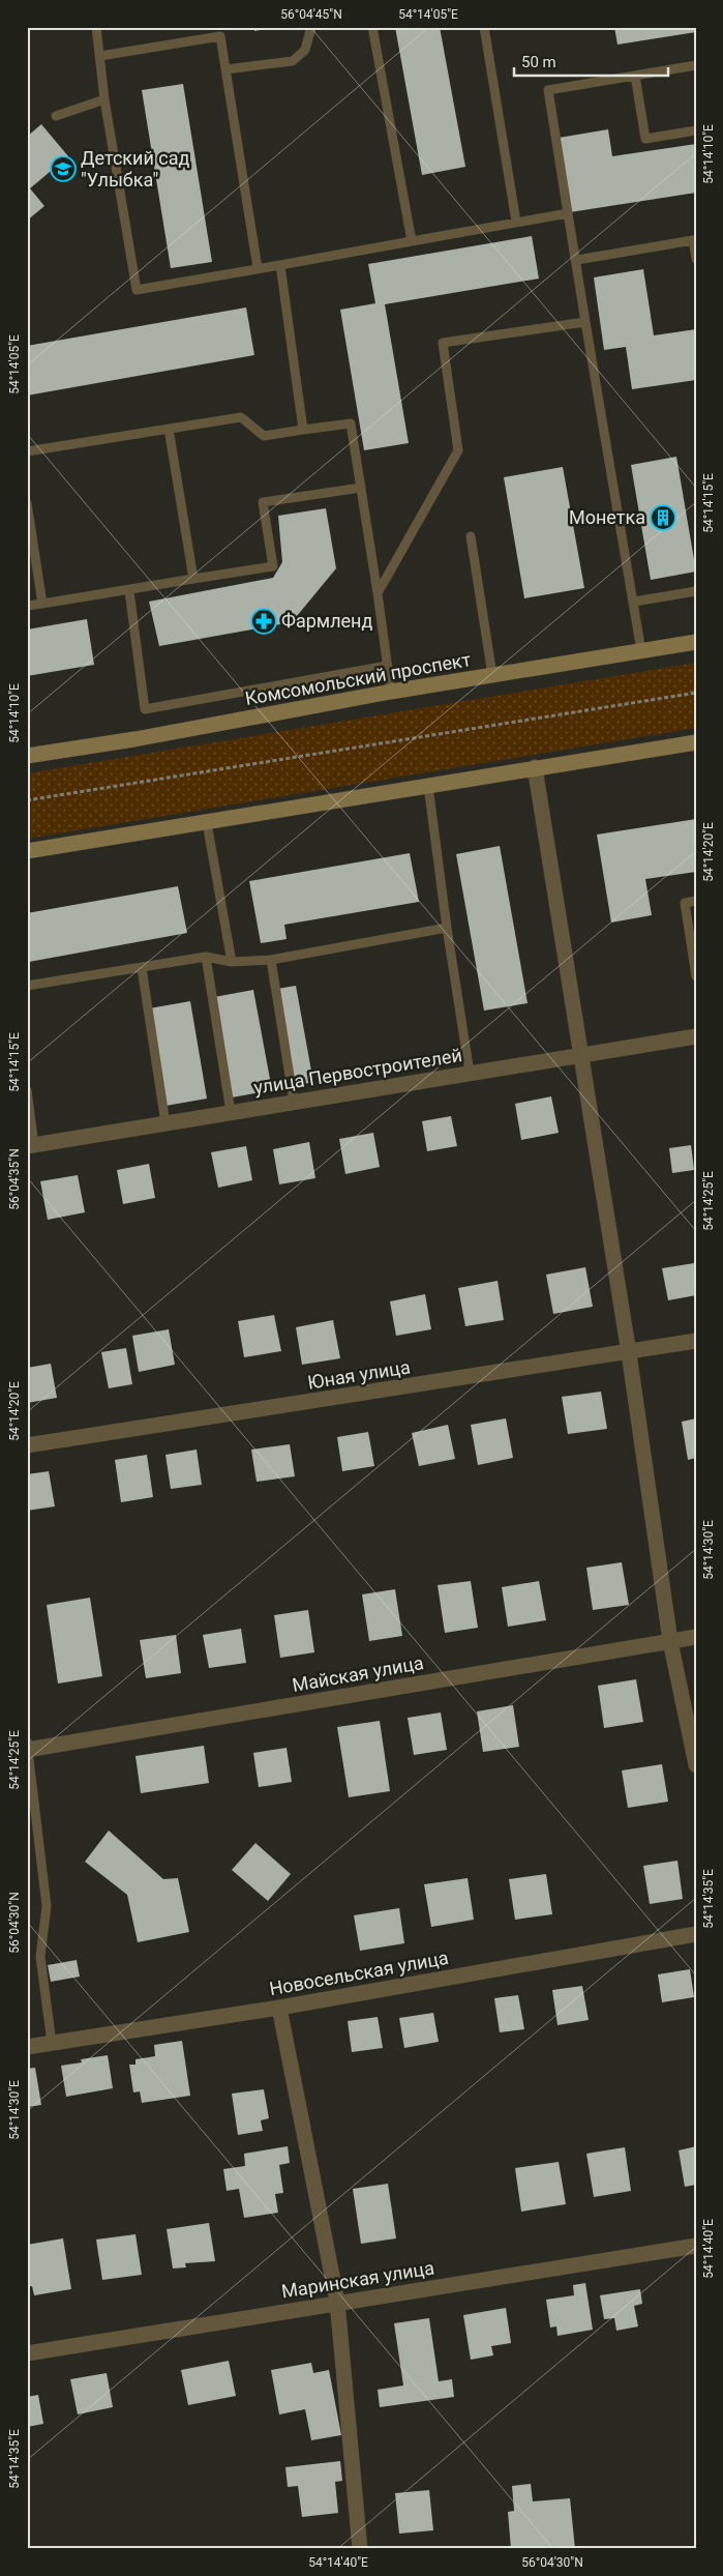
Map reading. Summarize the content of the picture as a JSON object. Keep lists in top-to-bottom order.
{
  "streets": {
    "main road": ["Комсомольский проспект"],
    "street": [
      "улица Первостроителей",
      "Юная улица",
      "Майская улица",
      "Новосельская улица",
      "Маринская улица"
    ]
  },
  "places": {
    "school or university": ["Детский сад \"Улыбка\""],
    "building": ["Монетка"],
    "pharmacy": ["Фармленд"]
  },
  "scale_bar": "50 m",
  "coordinates": [
    "56°04'45\"N",
    "54°14'05\"E",
    "54°14'10\"E",
    "54°14'15\"E",
    "54°14'20\"E",
    "56°04'35\"N",
    "54°14'25\"E",
    "54°14'30\"E",
    "54°14'35\"E",
    "56°04'30\"N",
    "54°14'40\"E"
  ]
}
